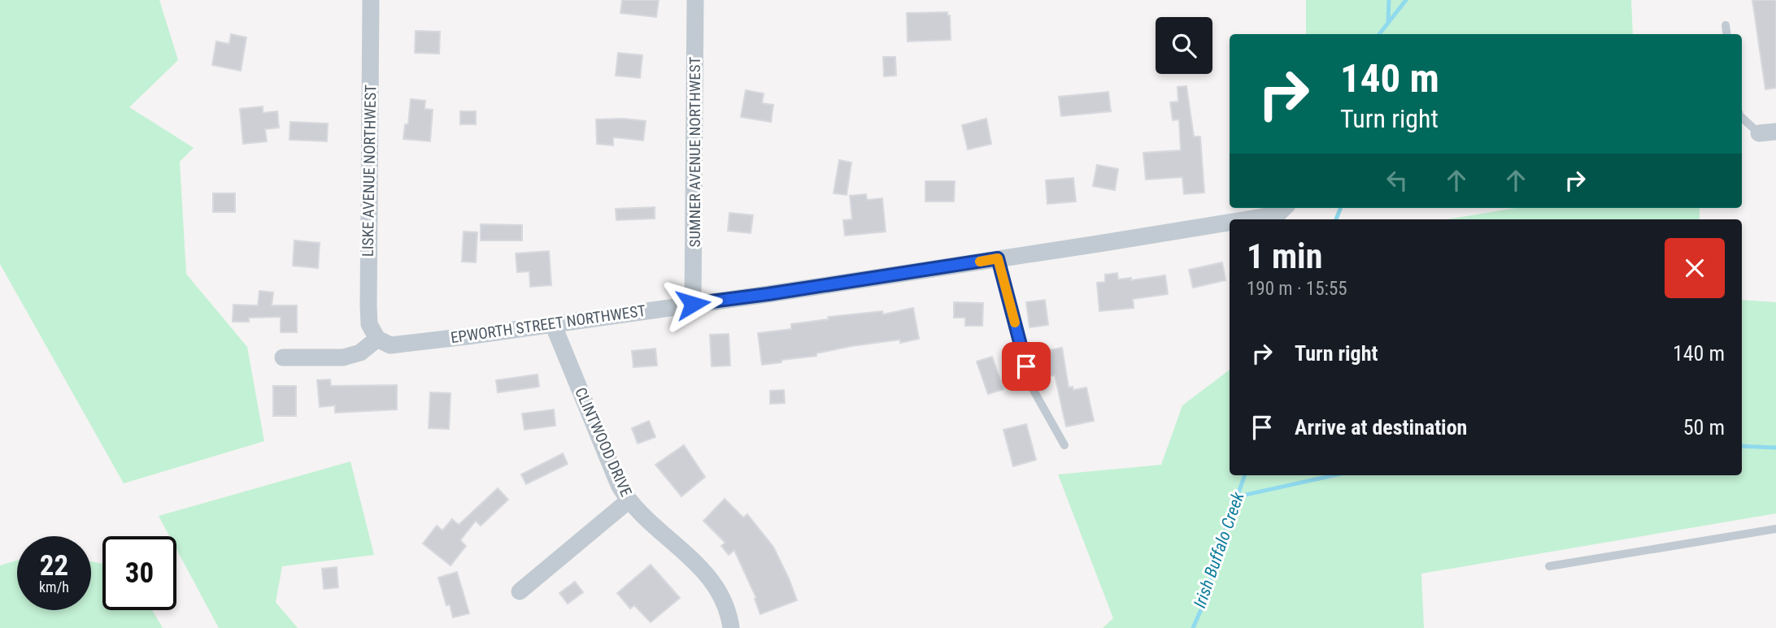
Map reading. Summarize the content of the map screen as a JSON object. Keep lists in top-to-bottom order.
{
  "streets": {
    "street": [
      "SUMNER AVENUE NORTHWEST",
      "LISKE AVENUE NORTHWEST",
      "EPWORTH STREET NORTHWEST",
      "CLINTWOOD DRIVE"
    ]
  },
  "crossings": [
    ["SUMNER AVENUE NORTHWEST", "EPWORTH STREET NORTHWEST"],
    ["LISKE AVENUE NORTHWEST", "EPWORTH STREET NORTHWEST"],
    ["EPWORTH STREET NORTHWEST", "CLINTWOOD DRIVE"]
  ],
  "water": ["Irish Buffalo Creek"],
  "page": {
    "turn": ["140 m", "Turn right"],
    "heading": ["1 min", "190 m · 15:55"],
    "list": [
      {
        "name": "Turn right",
        "value": "140 m"
      },
      {
        "name": "Arrive at destination",
        "value": "50 m"
      }
    ],
    "speed": "22 km/h",
    "limit": "30"
  }
}
